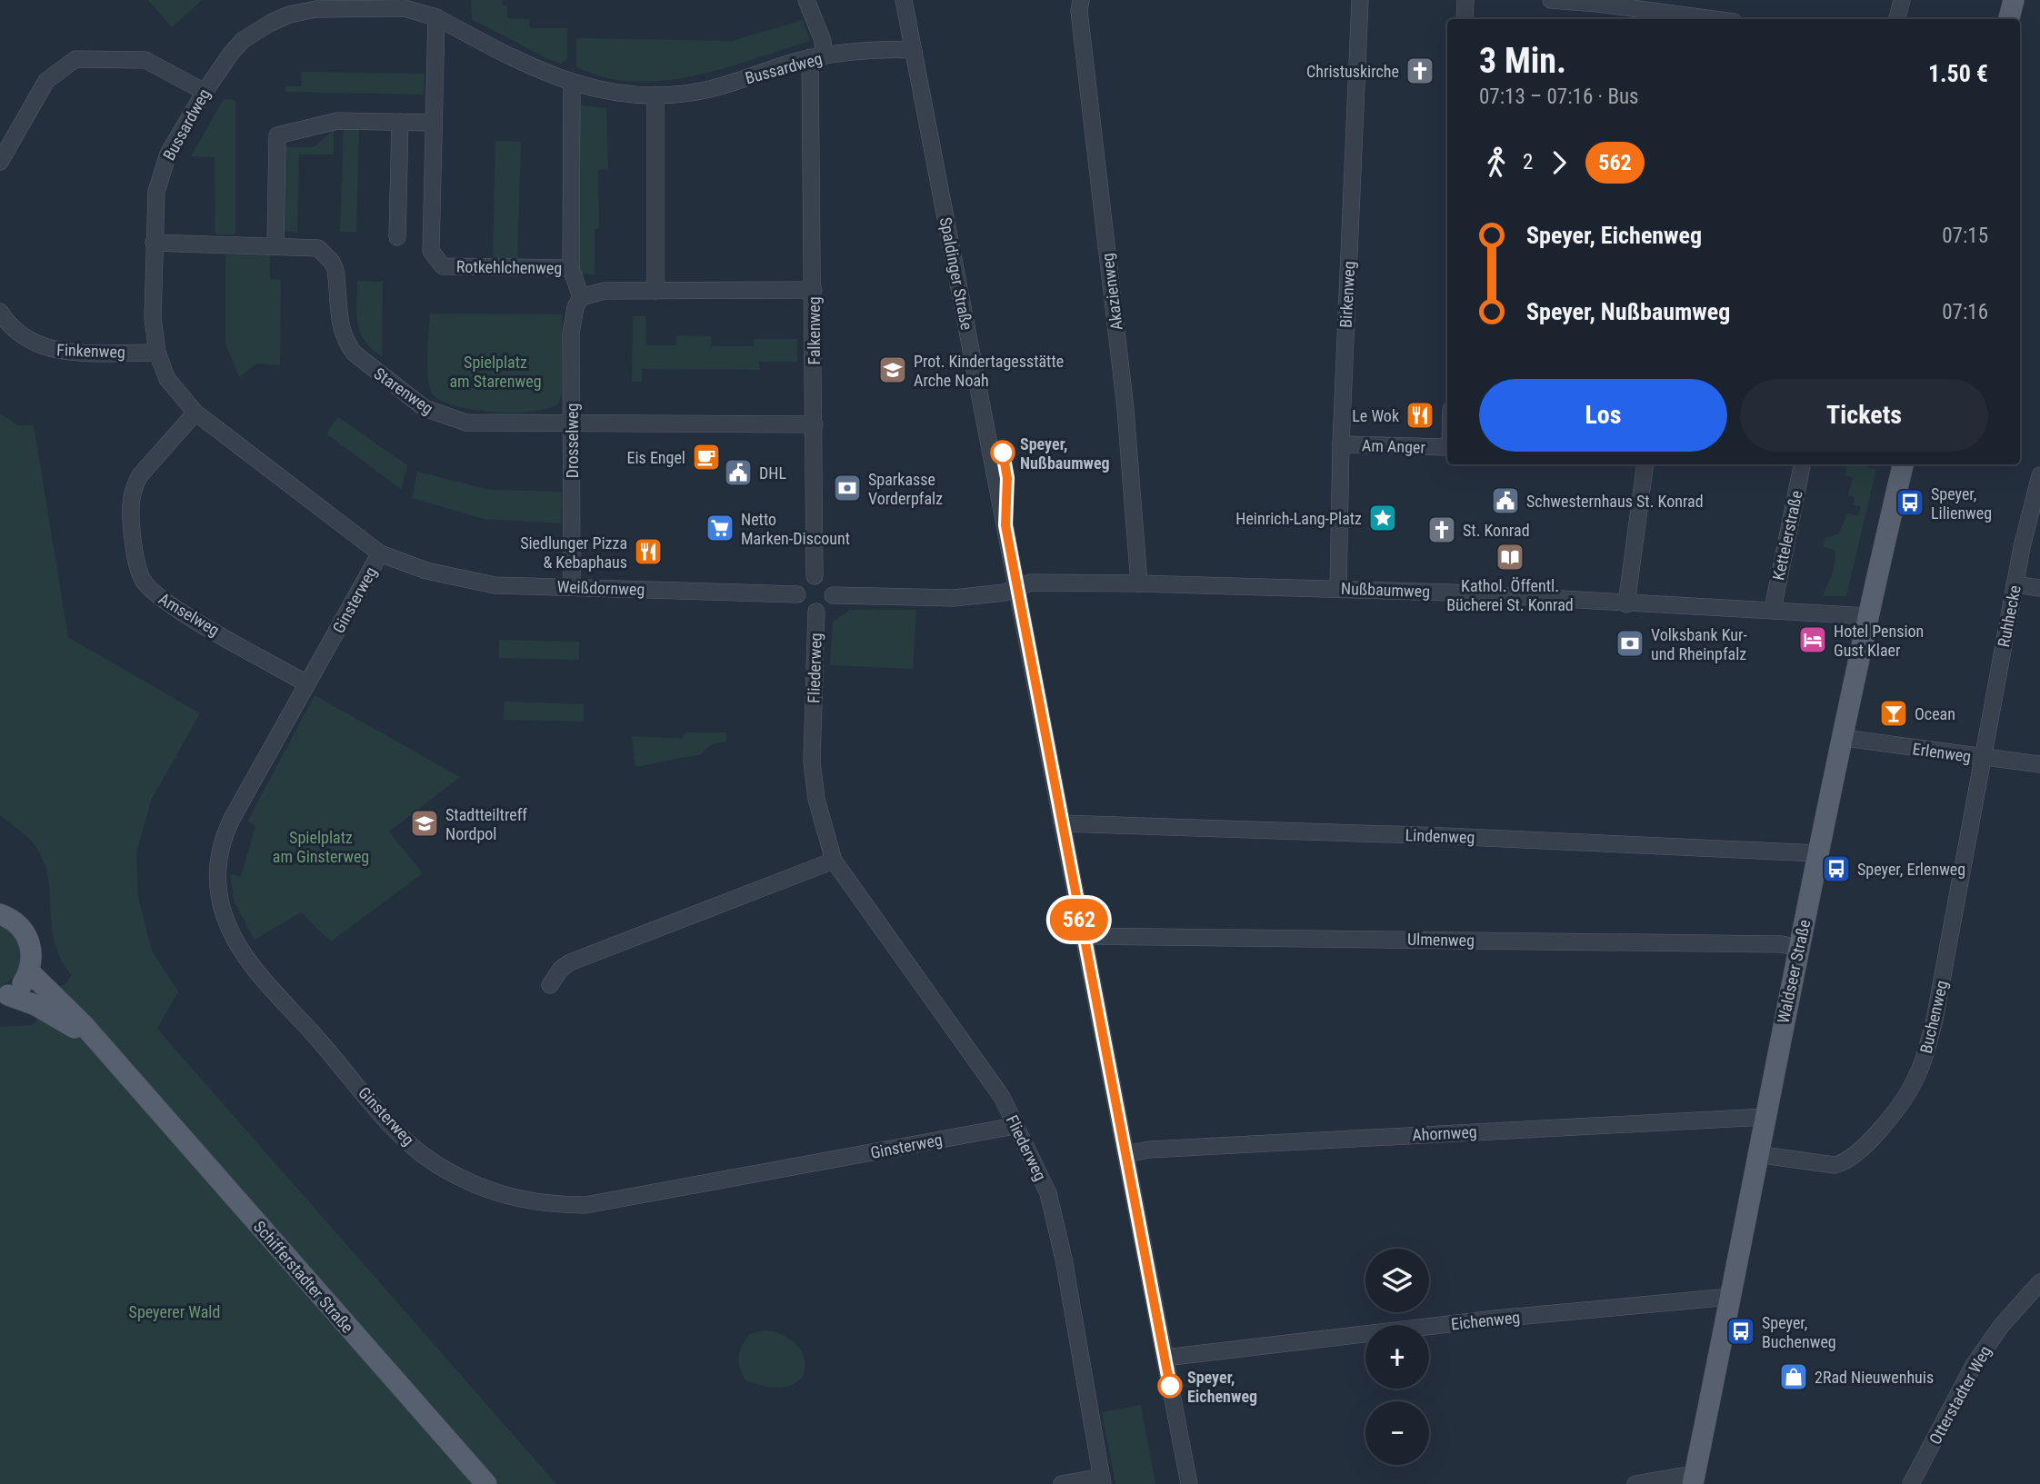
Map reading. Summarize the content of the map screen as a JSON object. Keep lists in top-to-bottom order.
{
  "streets": {
    "main road": ["Waldseer Straße", "Schifferstadter Straße"],
    "street": [
      "Bussardweg",
      "Rotkehlchenweg",
      "Spaldinger Straße",
      "Akazienweg",
      "Birkenweg",
      "Falkenweg",
      "Finkenweg",
      "Starenweg",
      "Drosselweg",
      "Am Anger",
      "Kettelerstraße",
      "Weißdornweg",
      "Nußbaumweg",
      "Ginsterweg",
      "Amselweg",
      "Ruhhecke",
      "Fliederweg",
      "Erlenweg",
      "Lindenweg",
      "Ulmenweg",
      "Buchenweg",
      "Ahornweg",
      "Eichenweg",
      "Otterstadter Weg"
    ]
  },
  "crossings": [
    ["Bussardweg", "Rotkehlchenweg"],
    ["Bussardweg", "Spaldinger Straße"],
    ["Bussardweg", "Falkenweg"],
    ["Bussardweg", "Finkenweg"],
    ["Bussardweg", "Starenweg"],
    ["Bussardweg", "Weißdornweg"],
    ["Bussardweg", "Ginsterweg"],
    ["Bussardweg", "Amselweg"],
    ["Spaldinger Straße", "Nußbaumweg"],
    ["Spaldinger Straße", "Lindenweg"],
    ["Spaldinger Straße", "Ulmenweg"],
    ["Spaldinger Straße", "Ahornweg"],
    ["Spaldinger Straße", "Eichenweg"],
    ["Akazienweg", "Nußbaumweg"],
    ["Birkenweg", "Am Anger"],
    ["Birkenweg", "Nußbaumweg"],
    ["Falkenweg", "Starenweg"],
    ["Falkenweg", "Weißdornweg"],
    ["Falkenweg", "Fliederweg"],
    ["Starenweg", "Drosselweg"],
    ["Drosselweg", "Weißdornweg"],
    ["Kettelerstraße", "Nußbaumweg"],
    ["Weißdornweg", "Ginsterweg"],
    ["Weißdornweg", "Fliederweg"],
    ["Nußbaumweg", "Waldseer Straße"],
    ["Ginsterweg", "Amselweg"],
    ["Ginsterweg", "Fliederweg"],
    ["Ruhhecke", "Erlenweg"],
    ["Ruhhecke", "Buchenweg"],
    ["Erlenweg", "Waldseer Straße"],
    ["Erlenweg", "Buchenweg"],
    ["Lindenweg", "Waldseer Straße"],
    ["Ulmenweg", "Waldseer Straße"],
    ["Waldseer Straße", "Buchenweg"],
    ["Waldseer Straße", "Ahornweg"],
    ["Waldseer Straße", "Eichenweg"]
  ],
  "parks": ["Spielplatz am Starenweg", "Spielplatz am Ginsterweg", "Speyerer Wald"],
  "places": {
    "church": ["Christuskirche", "St. Konrad"],
    "school or university": ["Prot. Kindertagesstätte Arche Noah", "Stadtteiltreff Nordpol"],
    "restaurant": ["Le Wok", "Siedlunger Pizza & Kebaphaus"],
    "other": ["Speyer, Nußbaumweg", "Speyer, Eichenweg"],
    "cafe": ["Eis Engel"],
    "public building": ["DHL", "Schwesternhaus St. Konrad"],
    "bank": ["Sparkasse Vorderpfalz", "Volksbank Kur- und Rheinpfalz"],
    "bus stop": ["Speyer, Lilienweg", "Speyer, Erlenweg", "Speyer, Buchenweg"],
    "place": ["Heinrich-Lang-Platz"],
    "supermarket": ["Netto Marken-Discount"],
    "library": ["Kathol. Öffentl. Bücherei St. Konrad"],
    "hotel": ["Hotel Pension Gust Klaer"],
    "bar": ["Ocean"],
    "shop": ["2Rad Nieuwenhuis"]
  },
  "lines": ["bus line 562"],
  "page": {
    "on_map": "562",
    "heading": ["3 Min.", "07:13 – 07:16 · Bus", "1.50 €"],
    "legs": ["2", "562"],
    "list": [
      {
        "name": "Speyer, Eichenweg",
        "value": "07:15"
      },
      {
        "name": "Speyer, Nußbaumweg",
        "value": "07:16"
      }
    ],
    "buttons": ["Los", "Tickets"],
    "map_buttons": ["+", "−"]
  }
}
